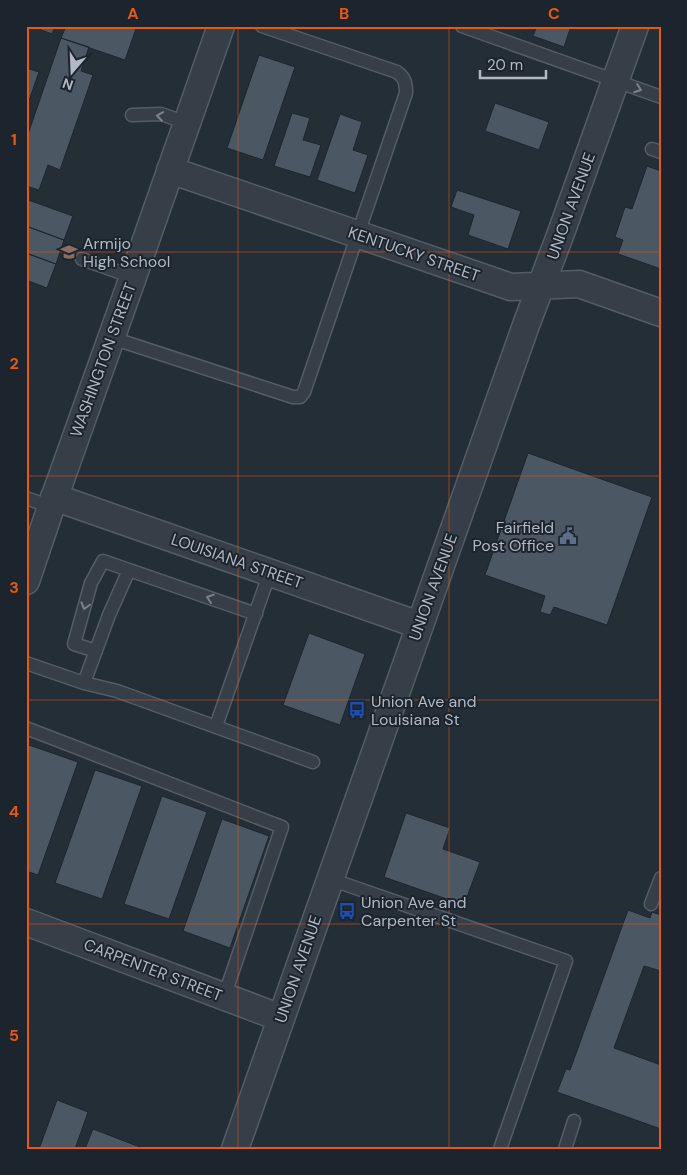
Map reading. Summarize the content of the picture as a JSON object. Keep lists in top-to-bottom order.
{
  "streets": {
    "street": [
      "UNION AVENUE",
      "KENTUCKY STREET",
      "WASHINGTON STREET",
      "LOUISIANA STREET",
      "CARPENTER STREET"
    ]
  },
  "crossings": [
    ["UNION AVENUE", "KENTUCKY STREET"],
    ["UNION AVENUE", "LOUISIANA STREET"],
    ["UNION AVENUE", "CARPENTER STREET"],
    ["KENTUCKY STREET", "WASHINGTON STREET"],
    ["WASHINGTON STREET", "LOUISIANA STREET"]
  ],
  "places": {
    "school or university": ["Armijo High School"],
    "public building": ["Fairfield Post Office"],
    "bus stop": ["Union Ave and Louisiana St", "Union Ave and Carpenter St"]
  },
  "scale_bar": "20 m",
  "north": "bottom",
  "grid": {
    "columns": ["A", "B", "C"],
    "rows": [
      "1",
      "2",
      "3",
      "4",
      "5"
    ]
  }
}
